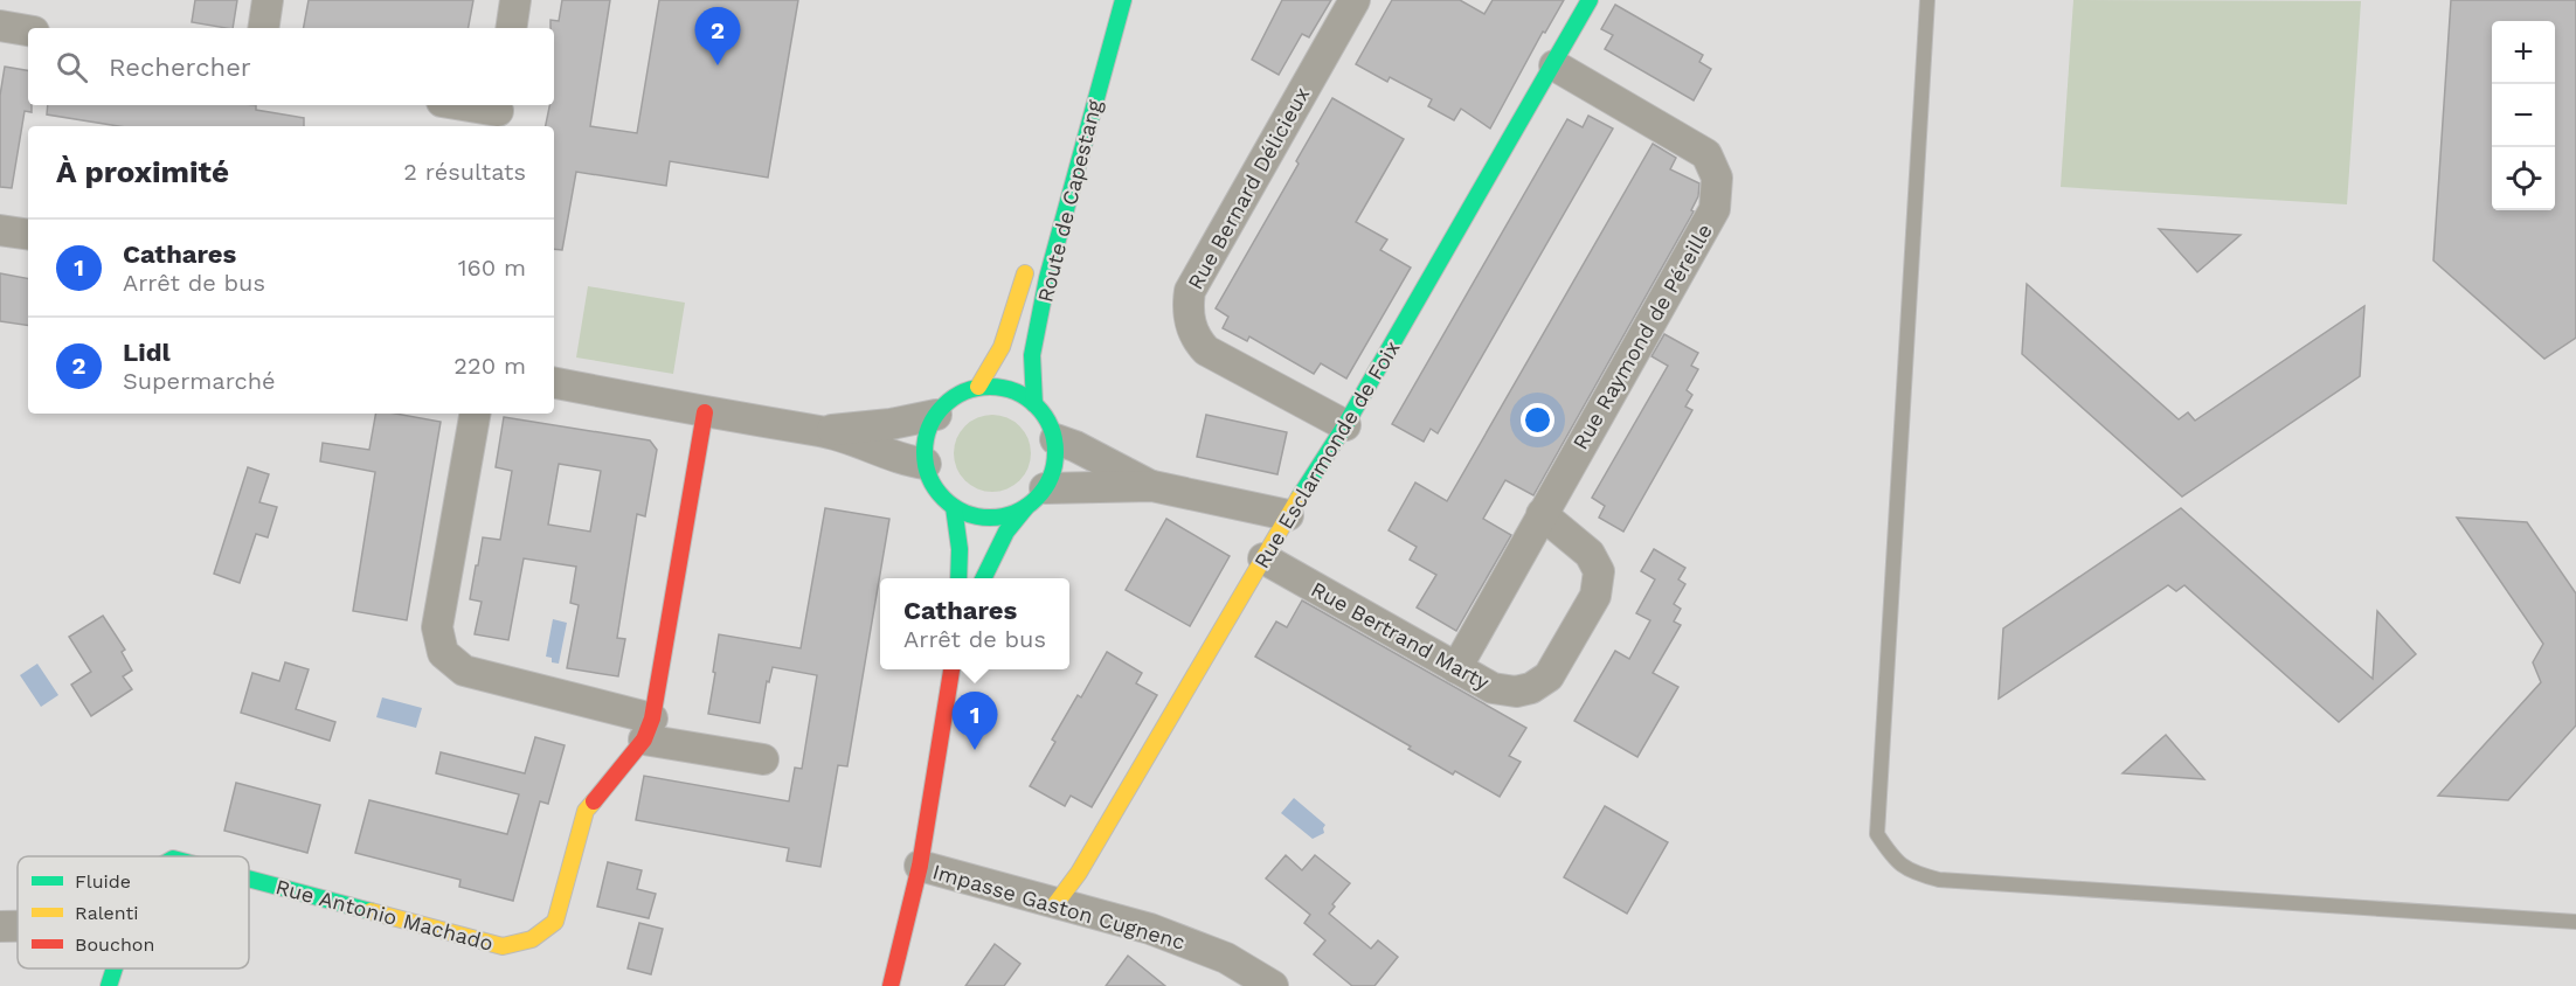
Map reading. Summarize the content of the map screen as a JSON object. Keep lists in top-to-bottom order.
{
  "streets": {
    "street": [
      "Rue Bernard Délicieux",
      "Route de Capestang",
      "Rue Raymond de Péreille",
      "Rue Esclarmonde de Foix",
      "Rue Bertrand Marty",
      "Impasse Gaston Cugnenc",
      "Rue Antonio Machado"
    ]
  },
  "crossings": [
    ["Rue Bernard Délicieux", "Rue Esclarmonde de Foix"],
    ["Rue Raymond de Péreille", "Rue Esclarmonde de Foix"],
    ["Rue Raymond de Péreille", "Rue Bertrand Marty"],
    ["Rue Esclarmonde de Foix", "Rue Bertrand Marty"],
    ["Rue Esclarmonde de Foix", "Impasse Gaston Cugnenc"]
  ],
  "legend": ["Fluide", "Ralenti", "Bouchon"],
  "page": {
    "pins": ["2", "1"],
    "map_buttons": ["+", "−"],
    "search": "Rechercher",
    "heading": ["À proximité", "2 résultats"],
    "list": [
      {
        "mark": "1",
        "name": "Cathares",
        "note": "Arrêt de bus",
        "value": "160 m"
      },
      {
        "mark": "2",
        "name": "Lidl",
        "note": "Supermarché",
        "value": "220 m"
      }
    ],
    "popup": ["Cathares", "Arrêt de bus"]
  }
}
